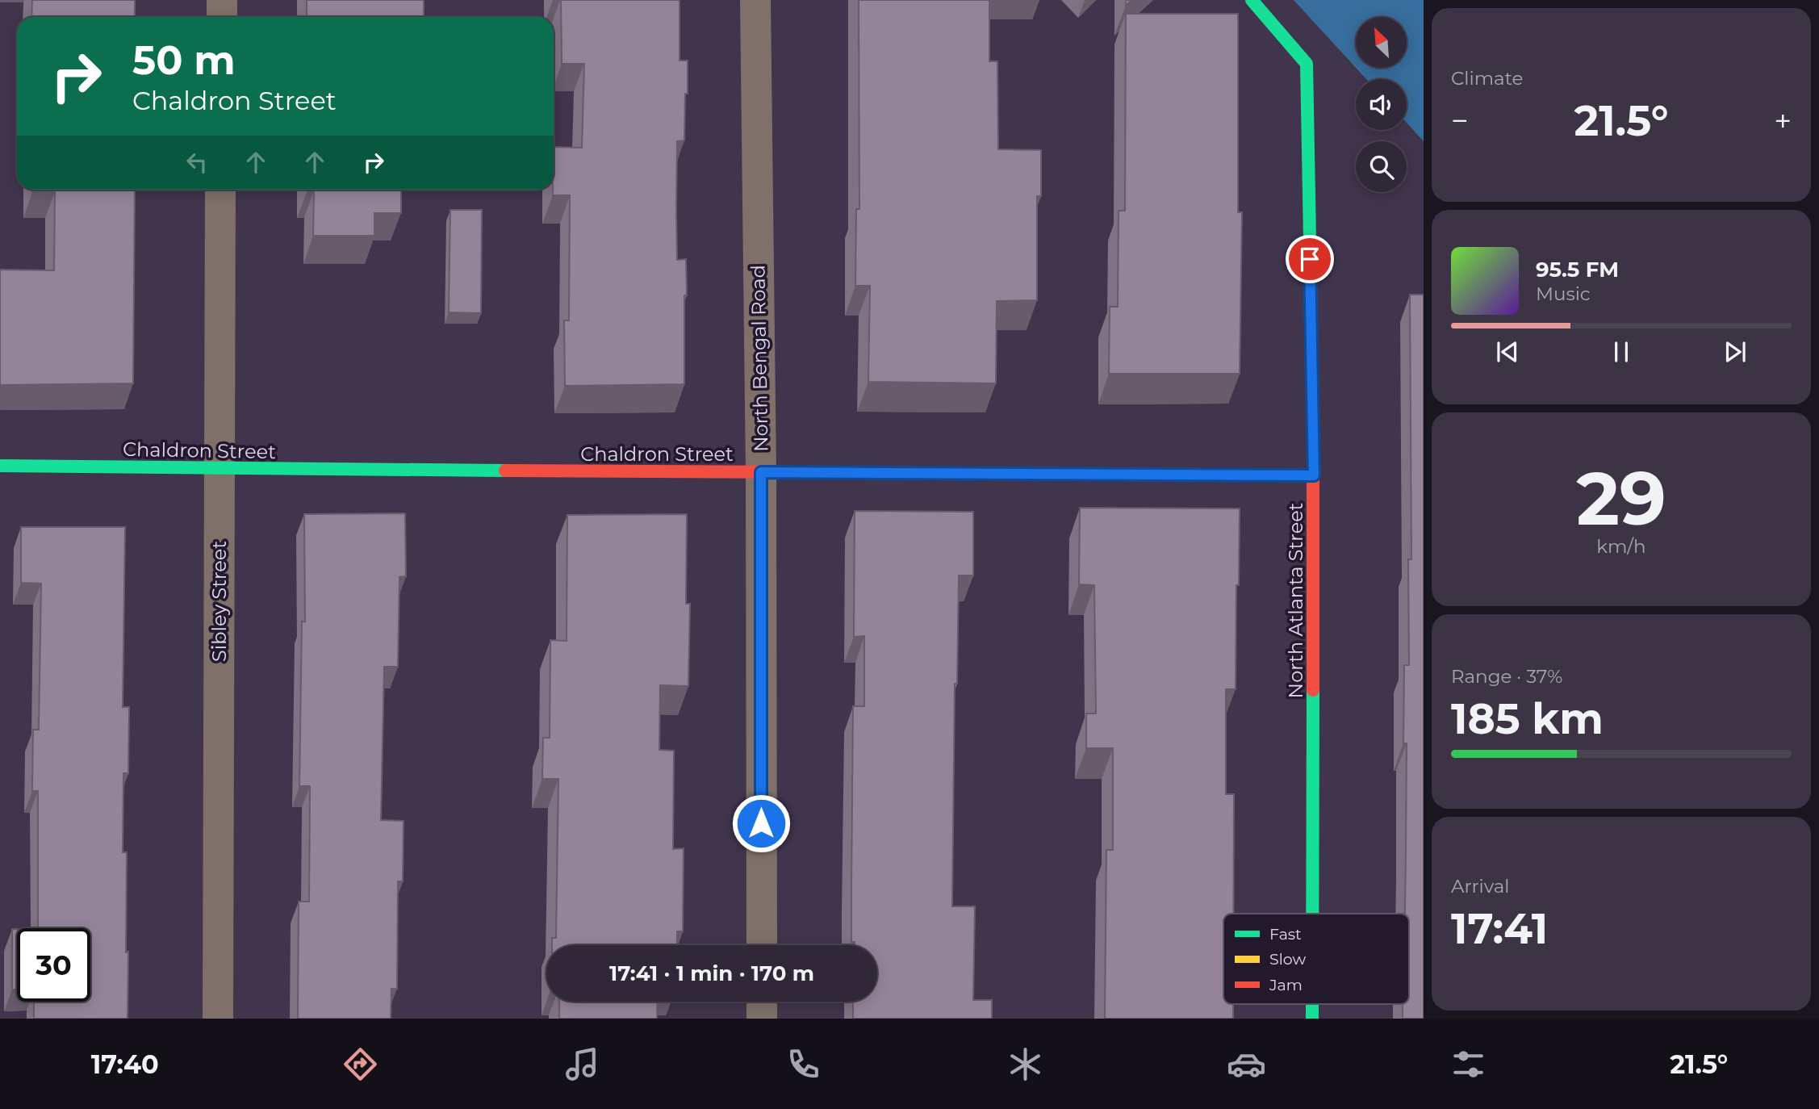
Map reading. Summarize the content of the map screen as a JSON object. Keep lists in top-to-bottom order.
{
  "streets": {
    "street": [
      "North Bengal Road",
      "Chaldron Street",
      "North Atlanta Street",
      "Sibley Street"
    ]
  },
  "crossings": [
    ["North Bengal Road", "Chaldron Street"],
    ["Chaldron Street", "North Atlanta Street"],
    ["Chaldron Street", "Sibley Street"]
  ],
  "legend": ["Fast", "Slow", "Jam"],
  "north": "top left",
  "page": {
    "tile": [
      "Climate",
      ["29", "km/h"],
      ["Range · 37%", "185 km"],
      ["Arrival", "17:41"]
    ],
    "turn": ["50 m", "Chaldron Street"],
    "heat": ["−", "21.5°", "+"],
    "song": ["95.5 FM", "Music"],
    "limit": "30",
    "trip": "17:41 · 1 min · 170 m",
    "tabs": ["17:40", "21.5°"]
  }
}
